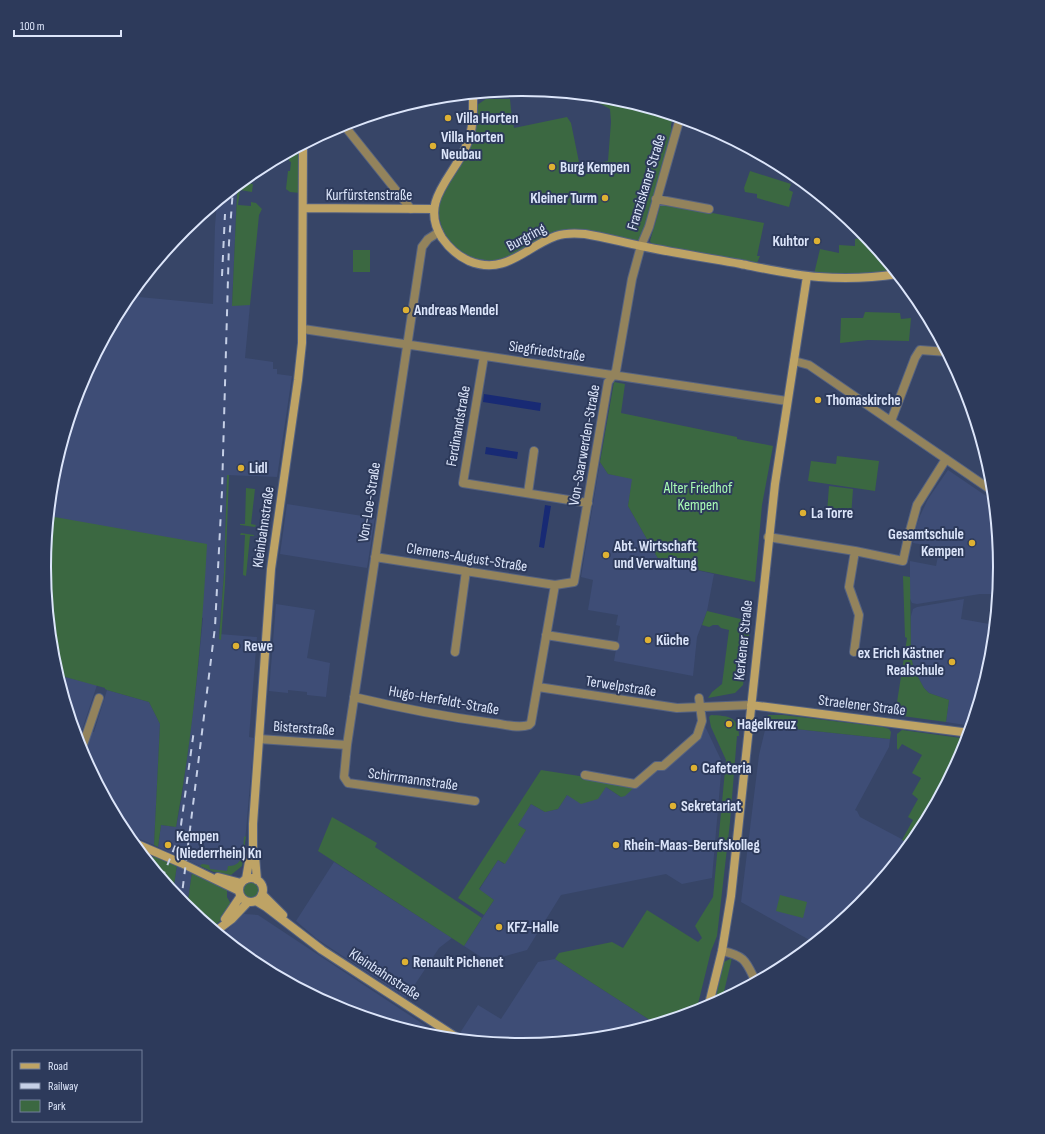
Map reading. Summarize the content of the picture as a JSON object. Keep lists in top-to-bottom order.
{
  "streets": {
    "street": [
      "Franziskaner Straße",
      "Kurfürstenstraße",
      "Burgring",
      "Siegfriedstraße",
      "Ferdinandstraße",
      "Von-Saarwerden-Straße",
      "Von-Loe-Straße",
      "Kleinbahnstraße",
      "Clemens-August-Straße",
      "Kerkener Straße",
      "Terwelpstraße",
      "Hugo-Herfeldt-Straße",
      "Straelener Straße",
      "Bisterstraße",
      "Schirrmannstraße"
    ]
  },
  "crossings": [
    ["Franziskaner Straße", "Burgring"],
    ["Franziskaner Straße", "Von-Saarwerden-Straße"],
    ["Kurfürstenstraße", "Burgring"],
    ["Kurfürstenstraße", "Kleinbahnstraße"],
    ["Burgring", "Von-Saarwerden-Straße"],
    ["Burgring", "Von-Loe-Straße"],
    ["Burgring", "Kerkener Straße"],
    ["Siegfriedstraße", "Ferdinandstraße"],
    ["Siegfriedstraße", "Von-Saarwerden-Straße"],
    ["Siegfriedstraße", "Von-Loe-Straße"],
    ["Siegfriedstraße", "Kleinbahnstraße"],
    ["Siegfriedstraße", "Kerkener Straße"],
    ["Ferdinandstraße", "Von-Saarwerden-Straße"],
    ["Von-Saarwerden-Straße", "Clemens-August-Straße"],
    ["Von-Loe-Straße", "Clemens-August-Straße"],
    ["Von-Loe-Straße", "Hugo-Herfeldt-Straße"],
    ["Von-Loe-Straße", "Bisterstraße"],
    ["Von-Loe-Straße", "Schirrmannstraße"],
    ["Kleinbahnstraße", "Bisterstraße"],
    ["Kerkener Straße", "Terwelpstraße"],
    ["Kerkener Straße", "Straelener Straße"],
    ["Terwelpstraße", "Hugo-Herfeldt-Straße"],
    ["Terwelpstraße", "Straelener Straße"]
  ],
  "parks": ["Alter Friedhof Kempen"],
  "places": [
    "Villa Horten",
    "Villa Horten Neubau",
    "Burg Kempen",
    "Kleiner Turm",
    "Kuhtor",
    "Andreas Mendel",
    "Thomaskirche",
    "Lidl",
    "La Torre",
    "Gesamtschule Kempen",
    "Abt. Wirtschaft und Verwaltung",
    "Küche",
    "Rewe",
    "ex Erich Kästner Realschule",
    "Hagelkreuz",
    "Cafeteria",
    "Sekretariat",
    "Kempen (Niederrhein) Kn",
    "Rhein-Maas-Berufskolleg",
    "KFZ-Halle",
    "Renault Pichenet"
  ],
  "legend": ["Road", "Railway", "Park"],
  "scale_bar": "100 m"
}
